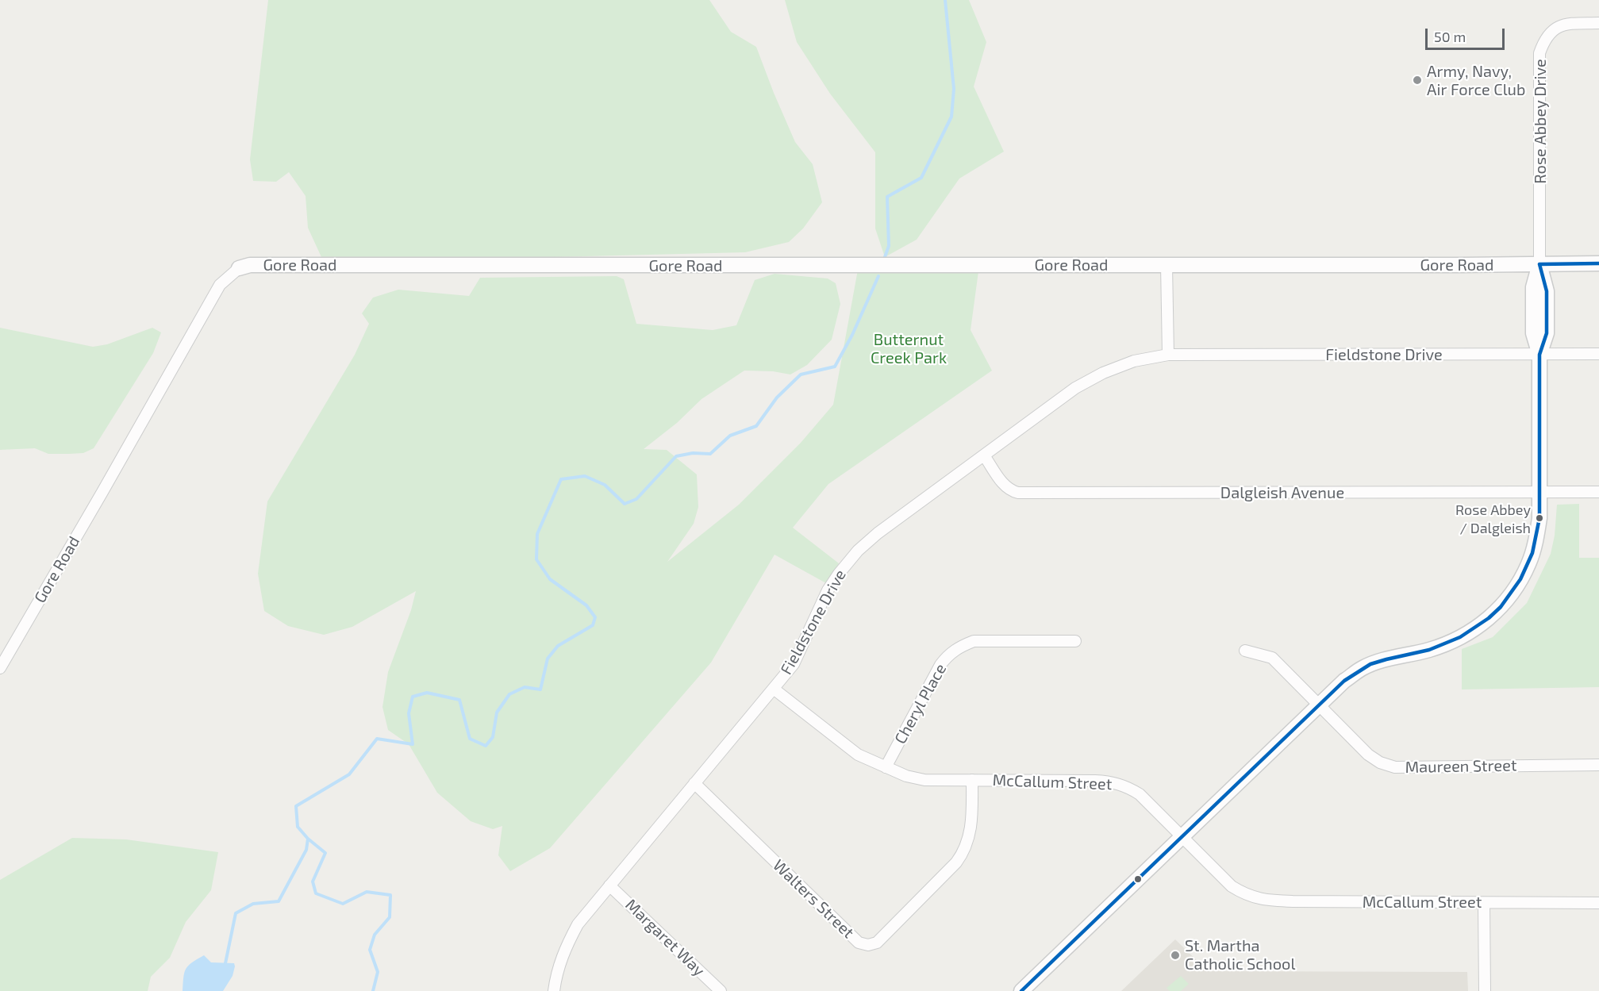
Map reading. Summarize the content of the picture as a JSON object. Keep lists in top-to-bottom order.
{
  "streets": {
    "street": [
      "Rose Abbey Drive",
      "Gore Road",
      "Fieldstone Drive",
      "Dalgleish Avenue",
      "Cheryl Place",
      "Maureen Street",
      "McCallum Street",
      "Walters Street",
      "Margaret Way"
    ]
  },
  "crossings": [
    ["Rose Abbey Drive", "Gore Road"],
    ["Rose Abbey Drive", "Fieldstone Drive"],
    ["Rose Abbey Drive", "Dalgleish Avenue"],
    ["Rose Abbey Drive", "Maureen Street"],
    ["Rose Abbey Drive", "McCallum Street"],
    ["Fieldstone Drive", "Dalgleish Avenue"],
    ["Fieldstone Drive", "McCallum Street"],
    ["Fieldstone Drive", "Walters Street"],
    ["Fieldstone Drive", "Margaret Way"],
    ["Cheryl Place", "McCallum Street"],
    ["McCallum Street", "Walters Street"]
  ],
  "parks": ["Butternut Creek Park"],
  "places": ["Army, Navy, Air Force Club", "Rose Abbey / Dalgleish", "St. Martha Catholic School"],
  "scale_bar": "50 m"
}
